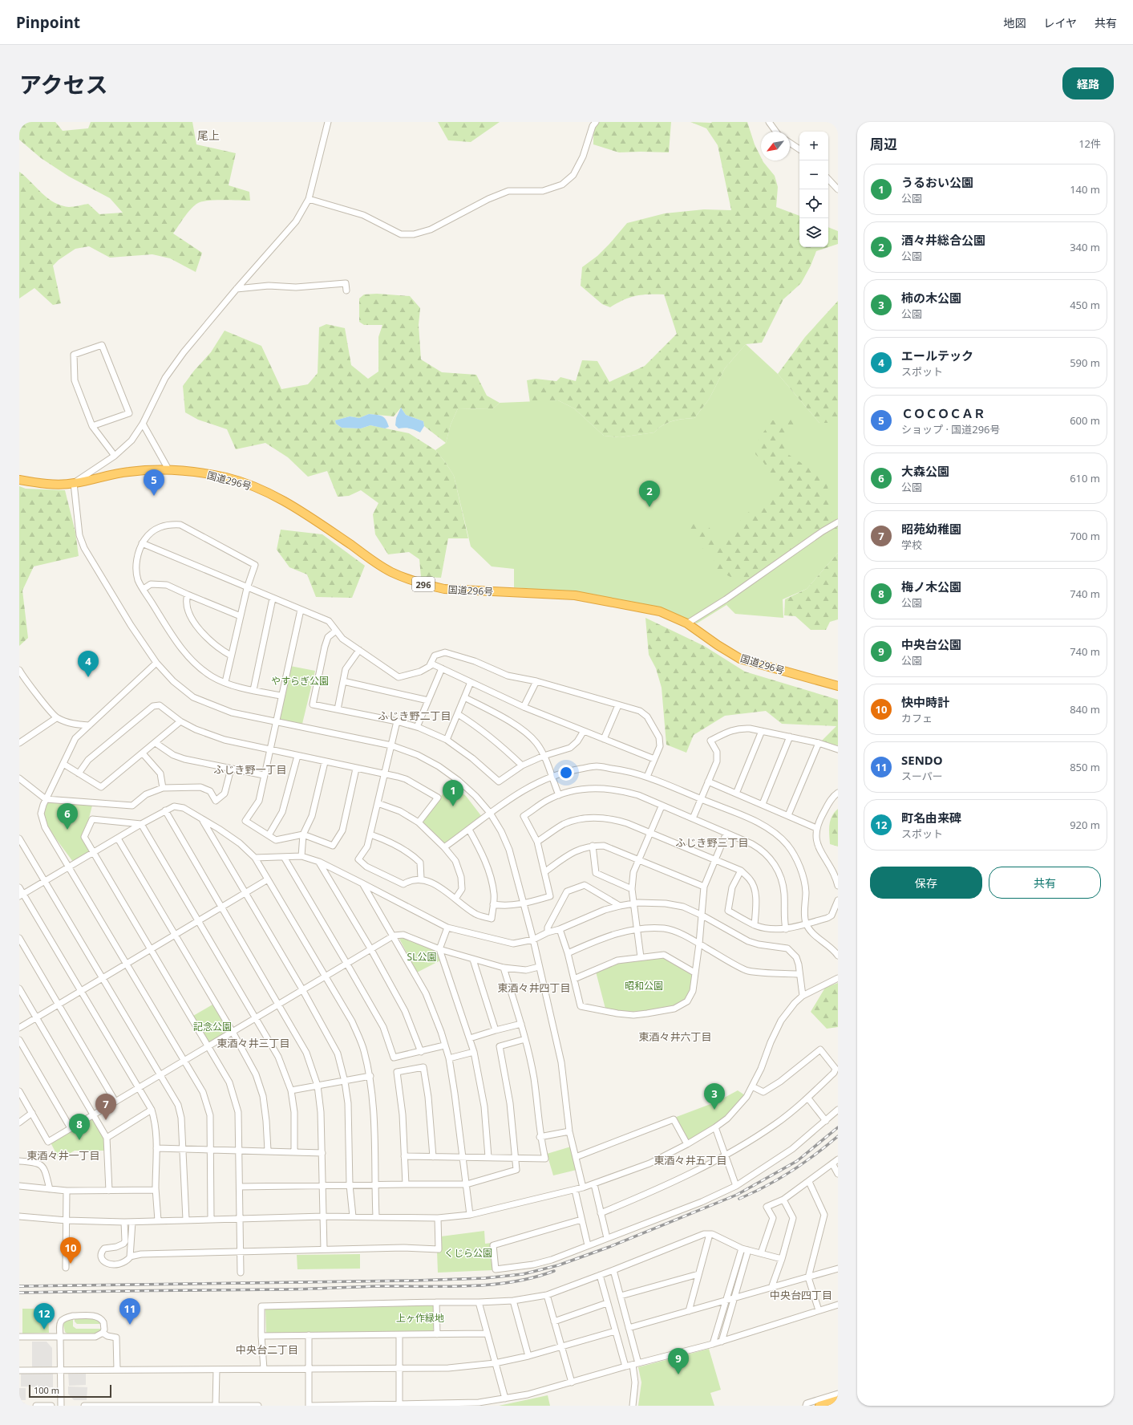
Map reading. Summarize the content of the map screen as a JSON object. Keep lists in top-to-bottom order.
{
  "streets": {
    "highway": ["国道296号", "296"]
  },
  "districts": [
    "尾上",
    "ふじき野二丁目",
    "ふじき野一丁目",
    "ふじき野三丁目",
    "東酒々井四丁目",
    "東酒々井六丁目",
    "東酒々井三丁目",
    "東酒々井一丁目",
    "東酒々井五丁目",
    "中央台四丁目",
    "中央台二丁目"
  ],
  "parks": [
    "やすらぎ公園",
    "SL公園",
    "昭和公園",
    "記念公園",
    "くじら公園",
    "上ヶ作緑地"
  ],
  "scale_bar": "100 m",
  "north": "bottom left",
  "page": {
    "header": "Pinpoint",
    "nav": ["地図", "レイヤ", "共有"],
    "title": "アクセス",
    "buttons": [
      "経路",
      ["保存", "共有"]
    ],
    "heading": ["周辺", "12件"],
    "map_buttons": ["+", "−"],
    "list": [
      {
        "mark": "1",
        "name": "うるおい公園",
        "note": "公園",
        "value": "140 m"
      },
      {
        "mark": "2",
        "name": "酒々井総合公園",
        "note": "公園",
        "value": "340 m"
      },
      {
        "mark": "3",
        "name": "柿の木公園",
        "note": "公園",
        "value": "450 m"
      },
      {
        "mark": "4",
        "name": "エールテック",
        "note": "スポット",
        "value": "590 m"
      },
      {
        "mark": "5",
        "name": "ＣＯＣＯＣＡＲ",
        "note": "ショップ · 国道296号",
        "value": "600 m"
      },
      {
        "mark": "6",
        "name": "大森公園",
        "note": "公園",
        "value": "610 m"
      },
      {
        "mark": "7",
        "name": "昭苑幼稚園",
        "note": "学校",
        "value": "700 m"
      },
      {
        "mark": "8",
        "name": "梅ノ木公園",
        "note": "公園",
        "value": "740 m"
      },
      {
        "mark": "9",
        "name": "中央台公園",
        "note": "公園",
        "value": "740 m"
      },
      {
        "mark": "10",
        "name": "快中時計",
        "note": "カフェ",
        "value": "840 m"
      },
      {
        "mark": "11",
        "name": "SENDO",
        "note": "スーパー",
        "value": "850 m"
      },
      {
        "mark": "12",
        "name": "町名由来碑",
        "note": "スポット",
        "value": "920 m"
      }
    ],
    "pins": [
      "5",
      "2",
      "4",
      "1",
      "6",
      "3",
      "7",
      "8",
      "10",
      "11",
      "12",
      "9"
    ],
    "scale": "100 m"
  }
}
